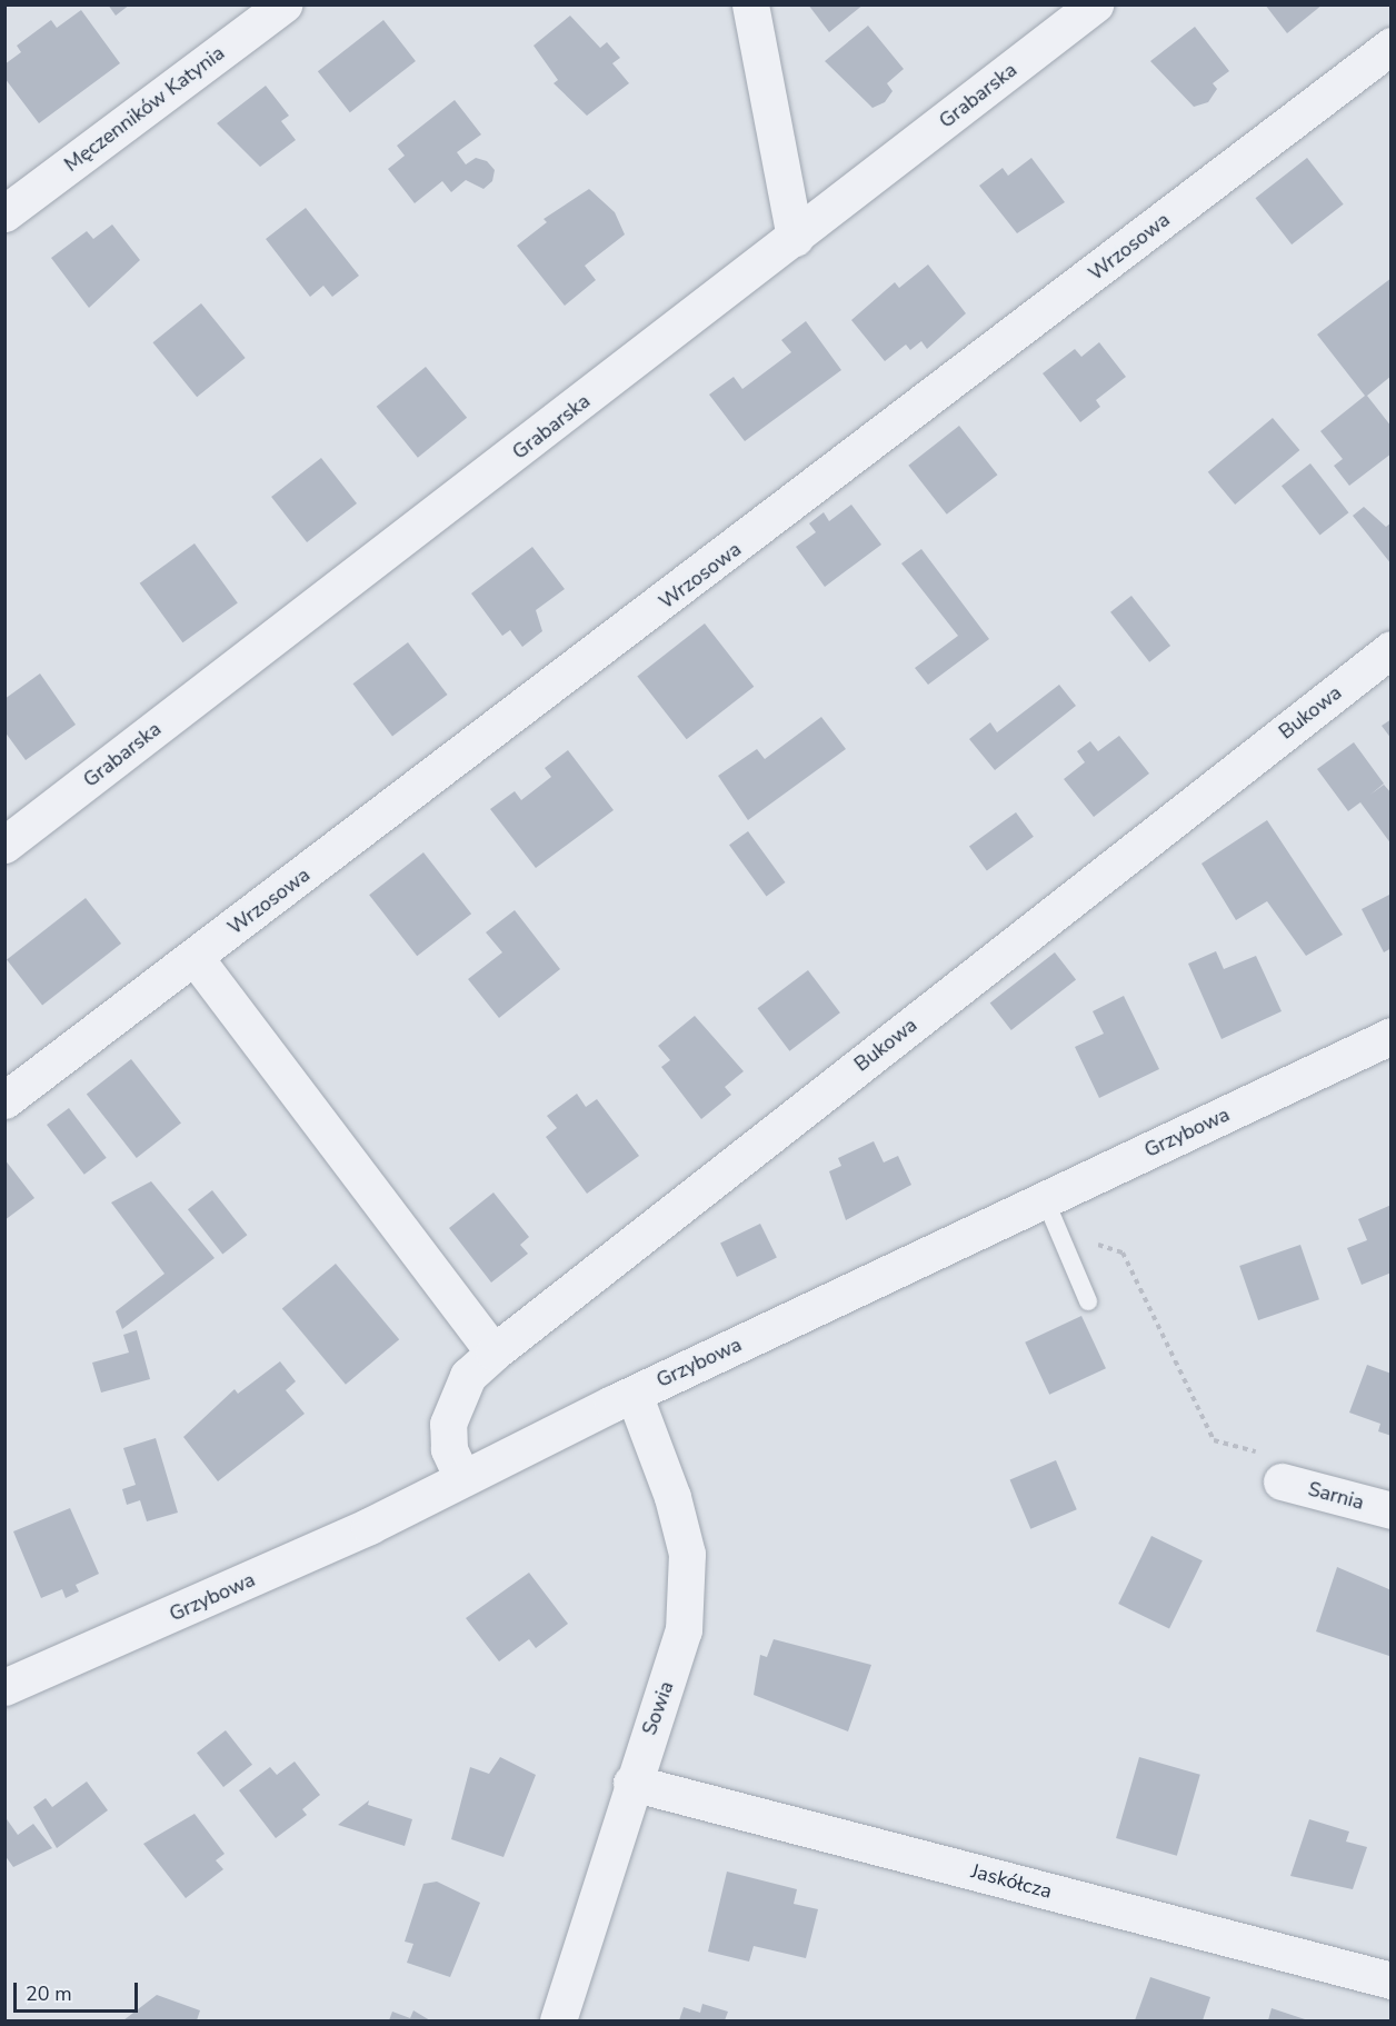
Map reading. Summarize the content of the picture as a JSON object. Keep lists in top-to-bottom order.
{
  "streets": {
    "street": [
      "Grabarska",
      "Męczenników Katynia",
      "Wrzosowa",
      "Bukowa",
      "Grzybowa",
      "Sarnia",
      "Sowia",
      "Jaskółcza"
    ]
  },
  "crossings": [
    ["Bukowa", "Grzybowa"],
    ["Grzybowa", "Sowia"],
    ["Sowia", "Jaskółcza"]
  ],
  "scale_bar": "20 m"
}
